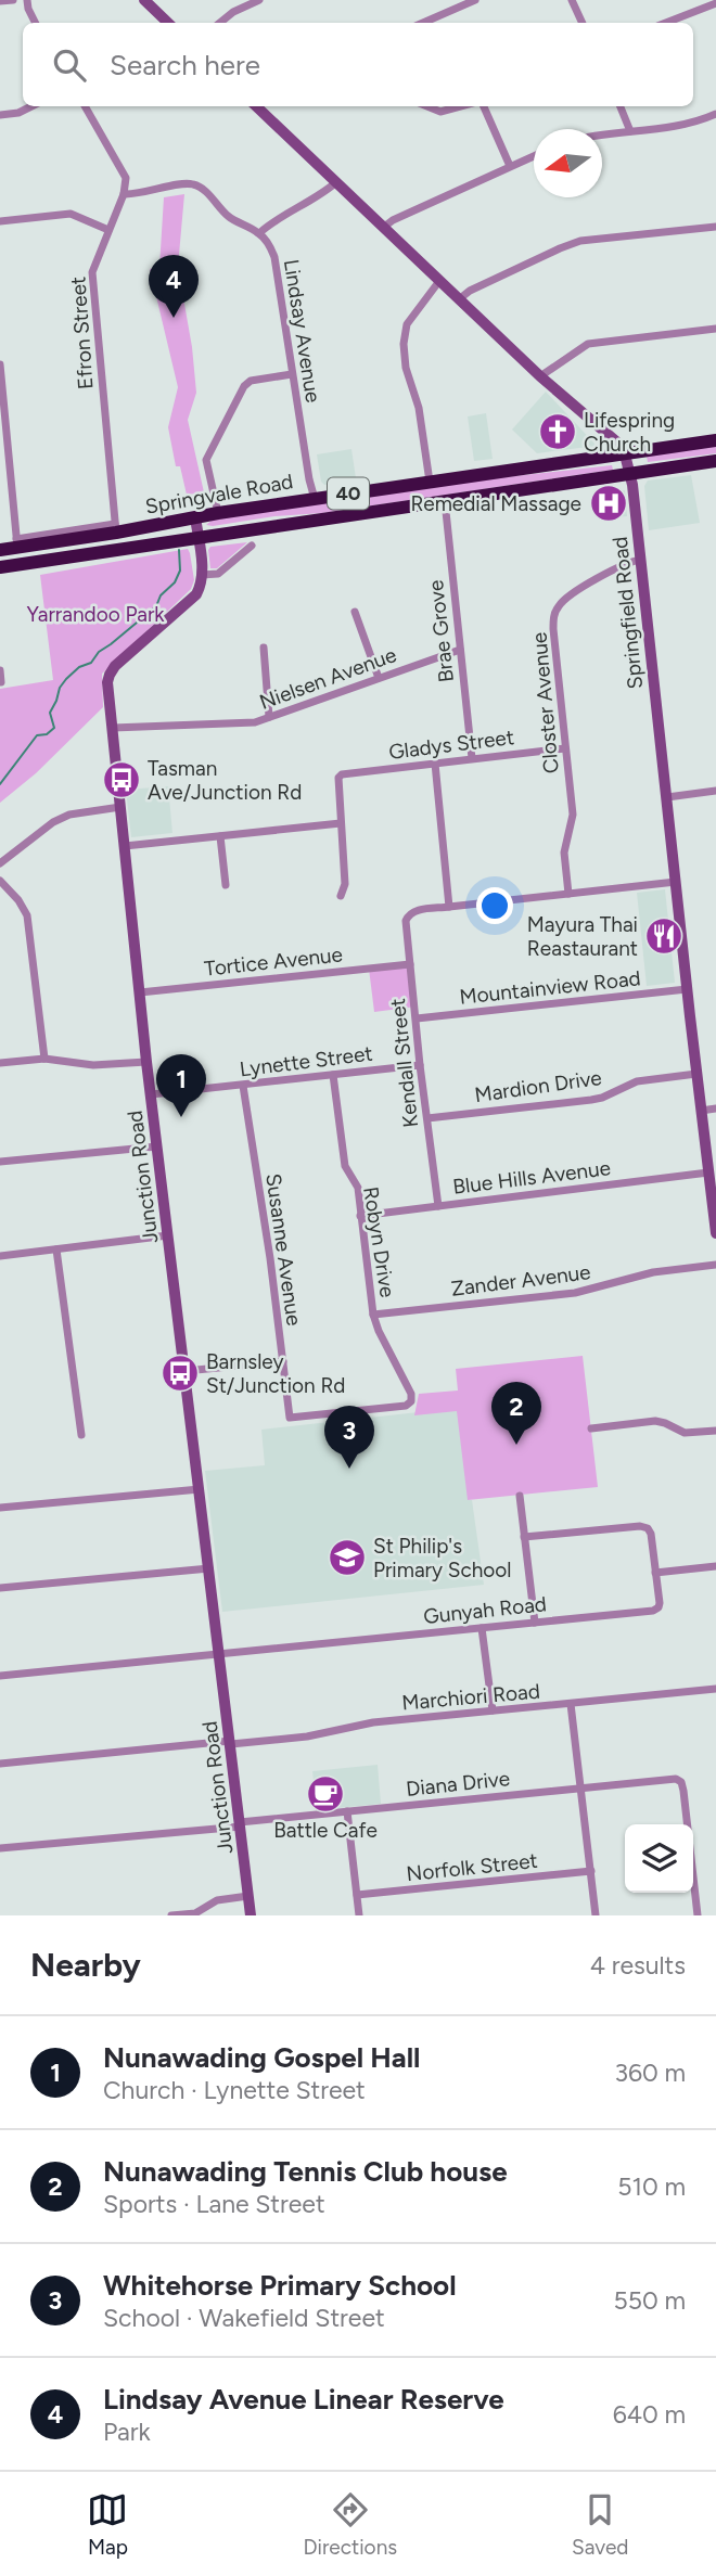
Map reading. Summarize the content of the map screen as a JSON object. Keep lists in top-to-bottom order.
{
  "streets": {
    "highway": ["Springvale Road", "40"],
    "street": [
      "Lindsay Avenue",
      "Efron Street",
      "Springfield Road",
      "Brae Grove",
      "Nielsen Avenue",
      "Closter Avenue",
      "Gladys Street",
      "Tortice Avenue",
      "Mountainview Road",
      "Lynette Street",
      "Kendall Street",
      "Mardion Drive",
      "Junction Road",
      "Blue Hills Avenue",
      "Robyn Drive",
      "Susanne Avenue",
      "Zander Avenue",
      "Gunyah Road",
      "Marchiori Road",
      "Diana Drive",
      "Norfolk Street"
    ]
  },
  "crossings": [
    ["Lindsay Avenue", "Springvale Road"],
    ["Efron Street", "Springvale Road"],
    ["Springvale Road", "Springfield Road"],
    ["Springvale Road", "Brae Grove"],
    ["Springfield Road", "Closter Avenue"],
    ["Springfield Road", "Mountainview Road"],
    ["Springfield Road", "Mardion Drive"],
    ["Springfield Road", "Blue Hills Avenue"],
    ["Brae Grove", "Nielsen Avenue"],
    ["Brae Grove", "Gladys Street"],
    ["Nielsen Avenue", "Junction Road"],
    ["Closter Avenue", "Gladys Street"],
    ["Tortice Avenue", "Kendall Street"],
    ["Tortice Avenue", "Junction Road"],
    ["Mountainview Road", "Kendall Street"],
    ["Lynette Street", "Kendall Street"],
    ["Lynette Street", "Junction Road"],
    ["Lynette Street", "Robyn Drive"],
    ["Lynette Street", "Susanne Avenue"],
    ["Kendall Street", "Mardion Drive"],
    ["Kendall Street", "Blue Hills Avenue"],
    ["Junction Road", "Gunyah Road"],
    ["Junction Road", "Marchiori Road"],
    ["Junction Road", "Diana Drive"],
    ["Blue Hills Avenue", "Robyn Drive"],
    ["Robyn Drive", "Susanne Avenue"],
    ["Robyn Drive", "Zander Avenue"]
  ],
  "parks": ["Yarrandoo Park"],
  "places": {
    "church": ["Lifespring Church"],
    "hospital": ["Remedial Massage"],
    "bus stop": ["Tasman Ave/Junction Rd", "Barnsley St/Junction Rd"],
    "restaurant": ["Mayura Thai Reastaurant"],
    "school or university": ["St Philip's Primary School"],
    "cafe": ["Battle Cafe"]
  },
  "north": "left",
  "page": {
    "search": "Search here",
    "pins": [
      "4",
      "1",
      "2",
      "3"
    ],
    "heading": ["Nearby", "4 results"],
    "list": [
      {
        "mark": "1",
        "name": "Nunawading Gospel Hall",
        "note": "Church · Lynette Street",
        "value": "360 m"
      },
      {
        "mark": "2",
        "name": "Nunawading Tennis Club house",
        "note": "Sports · Lane Street",
        "value": "510 m"
      },
      {
        "mark": "3",
        "name": "Whitehorse Primary School",
        "note": "School · Wakefield Street",
        "value": "550 m"
      },
      {
        "mark": "4",
        "name": "Lindsay Avenue Linear Reserve",
        "note": "Park",
        "value": "640 m"
      }
    ],
    "nav": ["Map", "Directions", "Saved"]
  }
}
